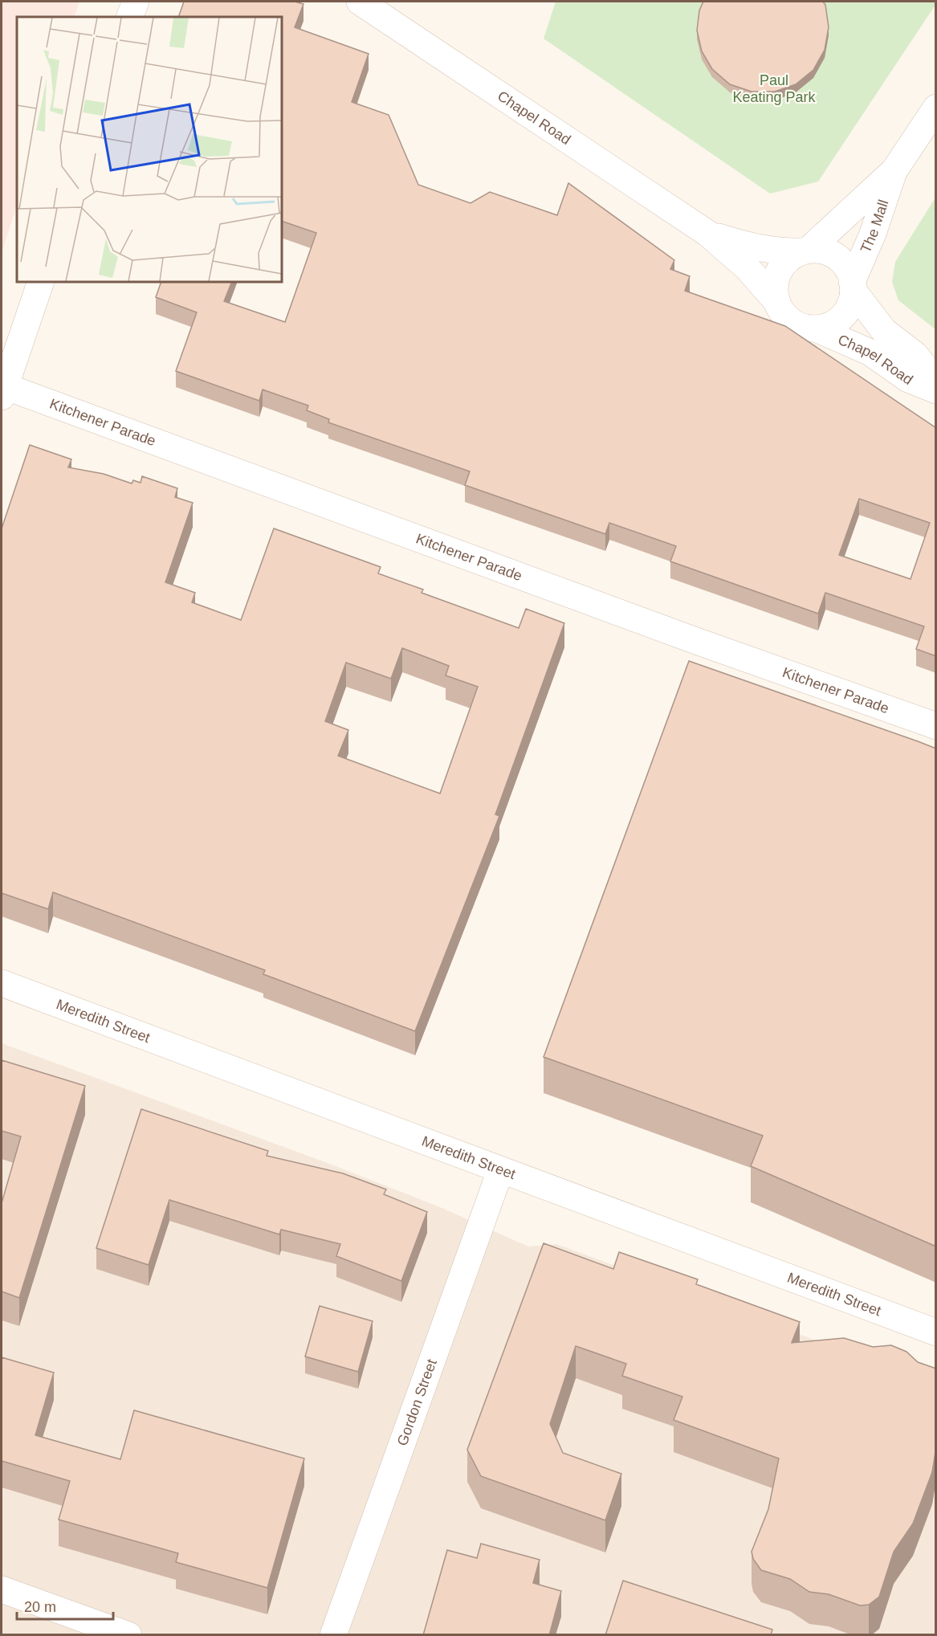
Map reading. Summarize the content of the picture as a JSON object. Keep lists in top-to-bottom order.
{
  "streets": {
    "street": [
      "Chapel Road",
      "The Mall",
      "Kitchener Parade",
      "Meredith Street",
      "Gordon Street"
    ]
  },
  "crossings": [
    ["Chapel Road", "The Mall"],
    ["Meredith Street", "Gordon Street"]
  ],
  "parks": ["Paul Keating Park"],
  "scale_bar": "20 m"
}
